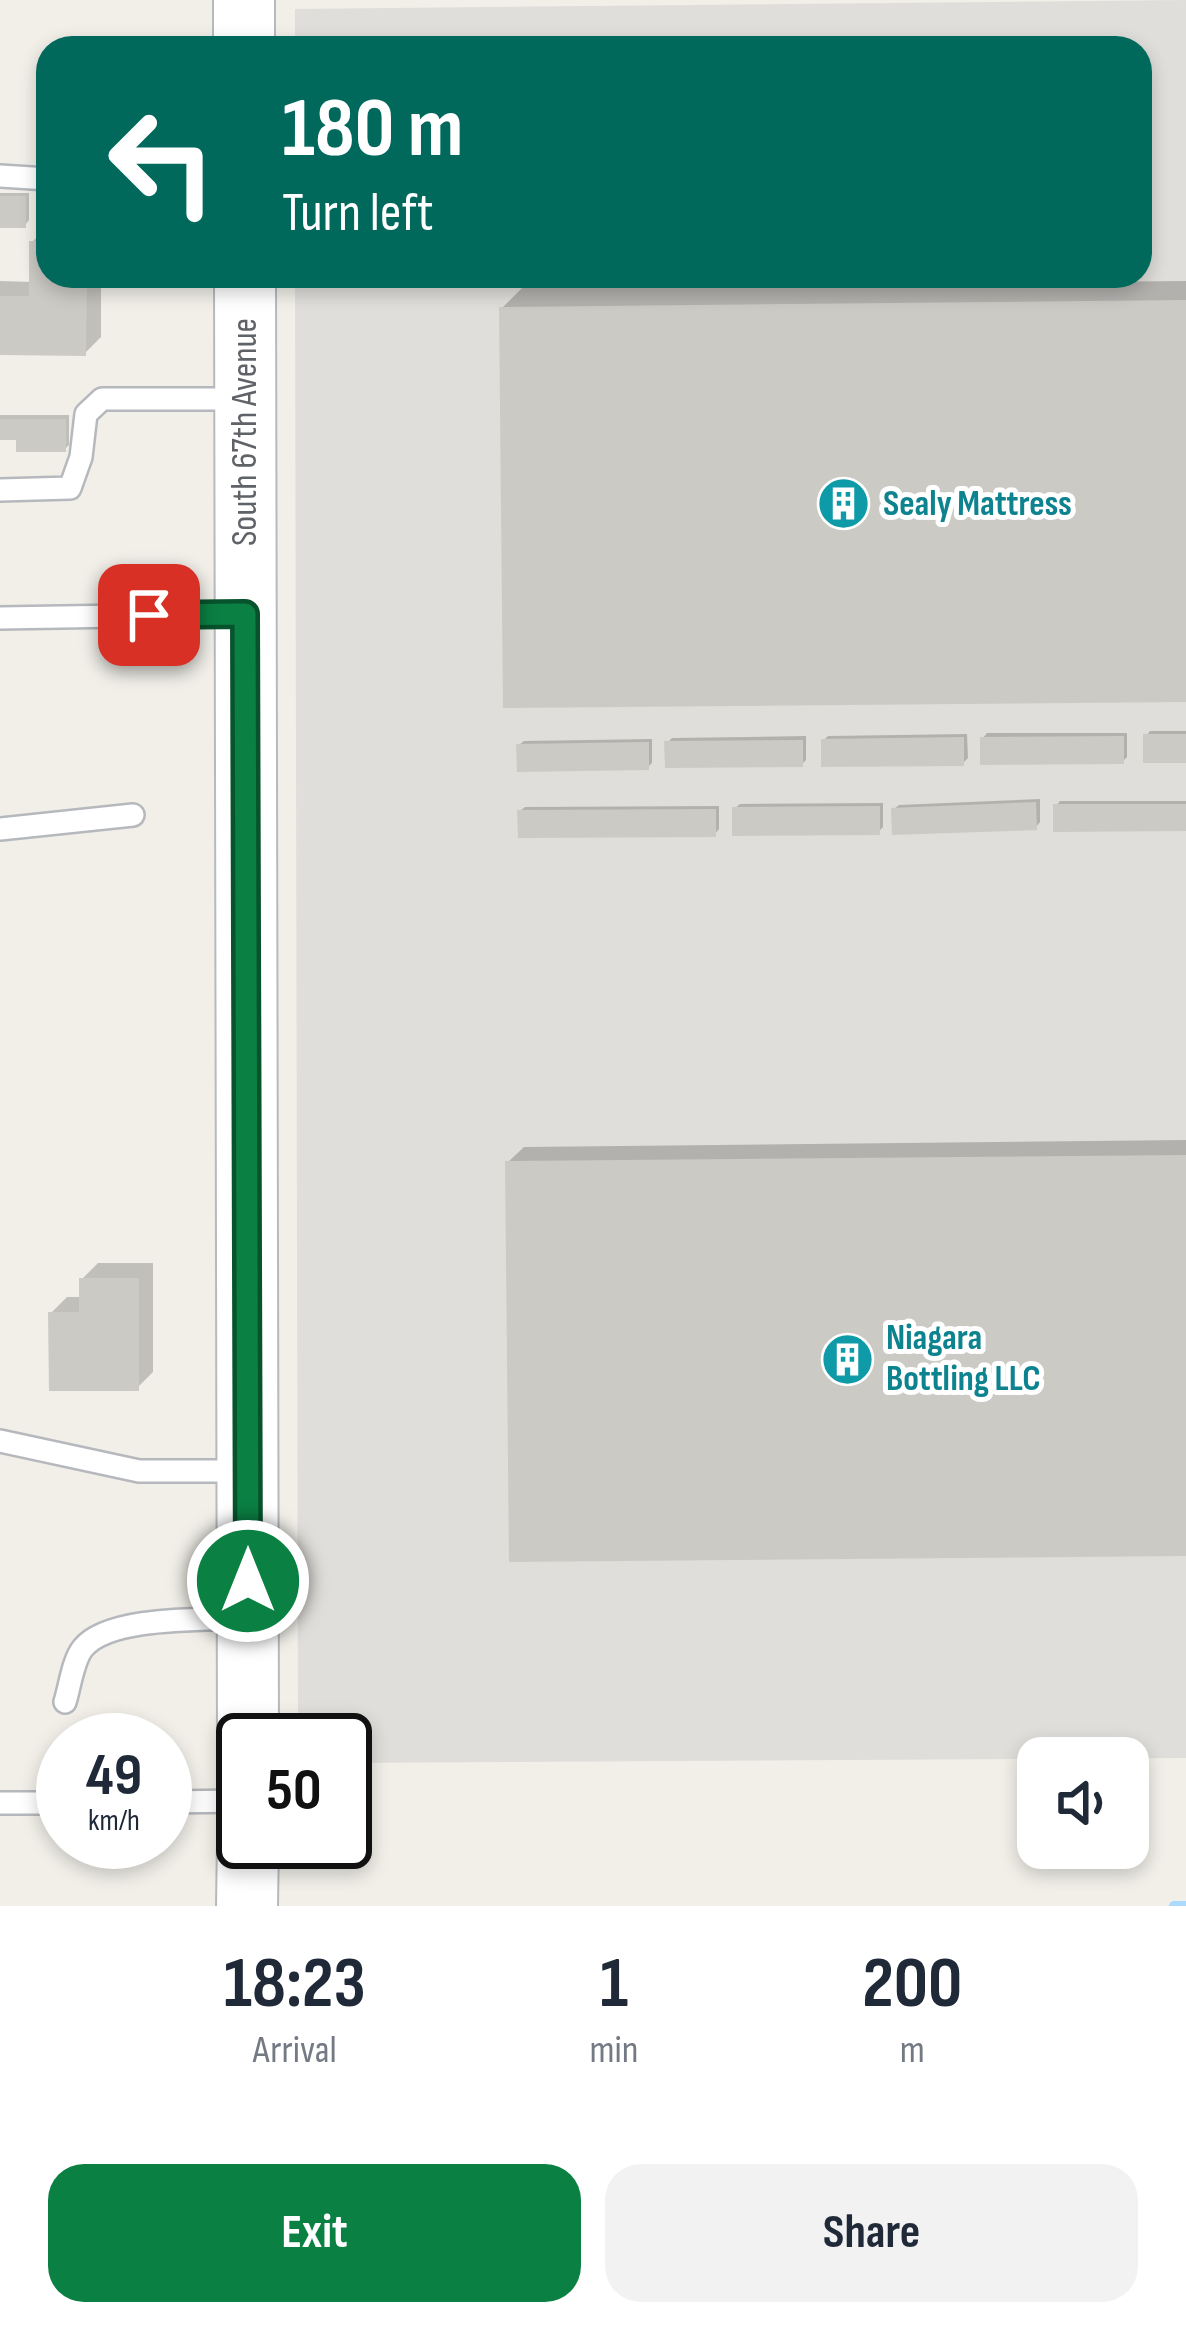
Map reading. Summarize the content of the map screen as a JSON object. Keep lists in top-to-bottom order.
{
  "streets": {
    "main road": ["South 67th Avenue"]
  },
  "places": {
    "building": ["Sealy Mattress", "Niagara Bottling LLC"]
  },
  "page": {
    "turn": ["180 m", "Turn left"],
    "speed": "49 km/h",
    "limit": "50",
    "eta": [
      "18:23",
      "Arrival",
      "1",
      "min",
      "200",
      "m"
    ],
    "buttons": ["Exit", "Share"]
  }
}
